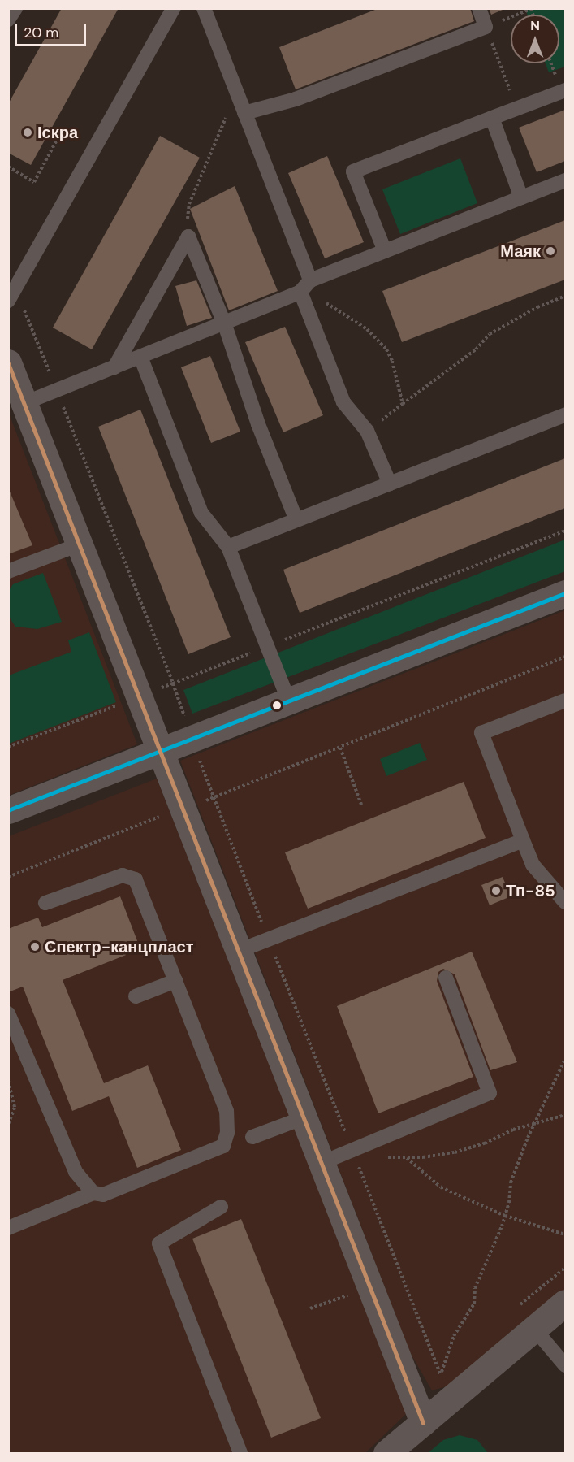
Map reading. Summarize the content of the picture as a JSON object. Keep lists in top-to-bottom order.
{
  "places": [
    "Іскра",
    "Маяк",
    "Тп-85",
    "Спектр-канцпласт"
  ],
  "scale_bar": "20 m",
  "north": "top"
}
